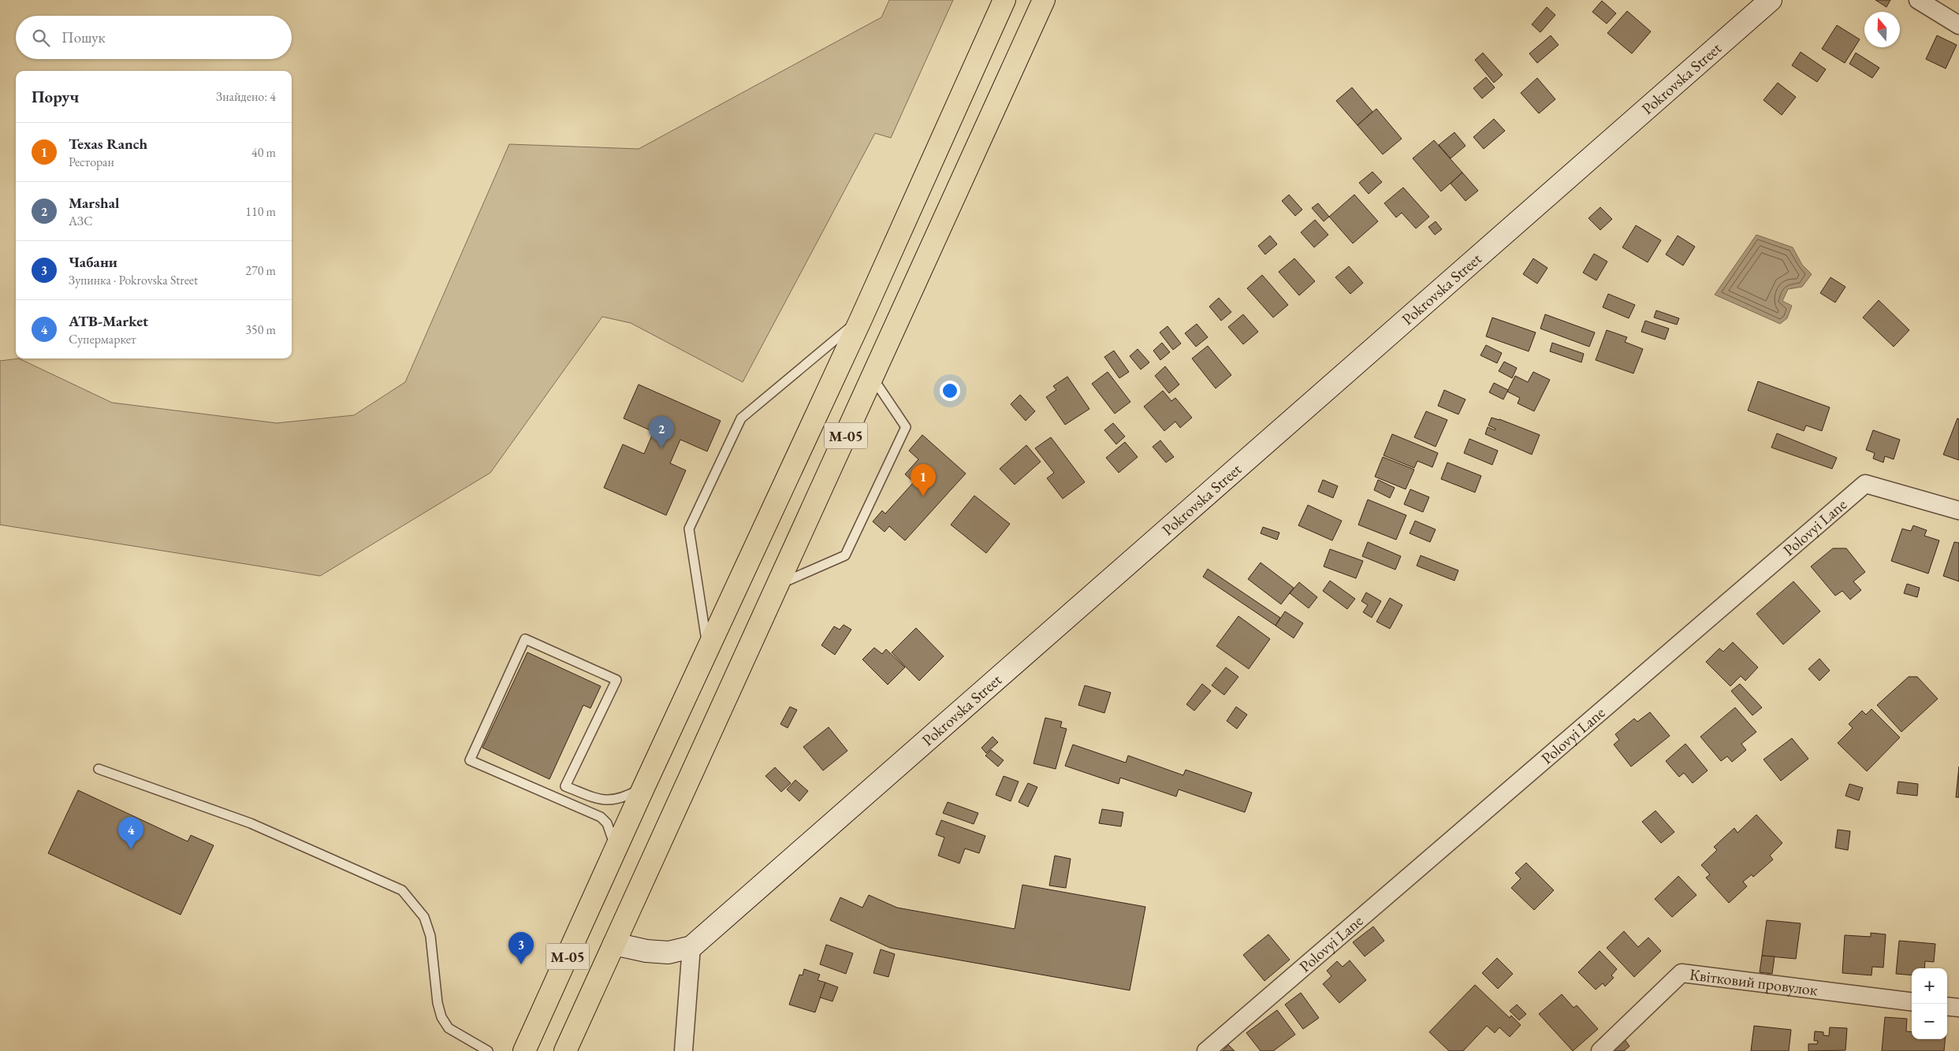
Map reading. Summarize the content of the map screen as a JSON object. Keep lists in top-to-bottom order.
{
  "streets": {
    "highway": ["М-05"],
    "street": ["Pokrovska Street", "Polovyi Lane", "Квітковий провулок"]
  },
  "crossings": [
    ["Pokrovska Street", "М-05"]
  ],
  "north": "top",
  "page": {
    "search": "Пошук",
    "heading": ["Поруч", "Знайдено: 4"],
    "list": [
      {
        "mark": "1",
        "name": "Texas Ranch",
        "note": "Ресторан",
        "value": "40 m"
      },
      {
        "mark": "2",
        "name": "Marshal",
        "note": "АЗС",
        "value": "110 m"
      },
      {
        "mark": "3",
        "name": "Чабани",
        "note": "Зупинка · Pokrovska Street",
        "value": "270 m"
      },
      {
        "mark": "4",
        "name": "ATB-Market",
        "note": "Супермаркет",
        "value": "350 m"
      }
    ],
    "pins": [
      "2",
      "1",
      "4",
      "3"
    ],
    "map_buttons": ["+", "−"]
  }
}
